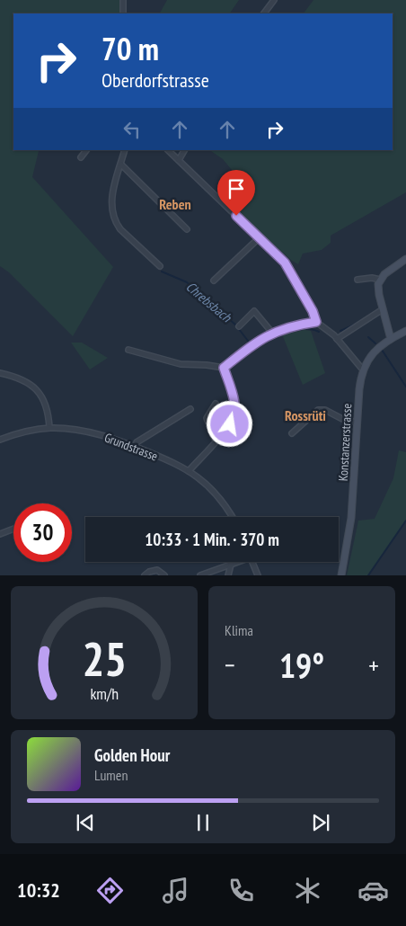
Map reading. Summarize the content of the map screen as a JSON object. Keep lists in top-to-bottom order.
{
  "streets": {
    "main road": ["Konstanzerstrasse"],
    "street": ["Grundstrasse"]
  },
  "districts": ["Reben", "Rossrüti"],
  "water": ["Chrebsbach"],
  "page": {
    "turn": ["70 m", "Oberdorfstrasse"],
    "limit": "30",
    "trip": "10:33 · 1 Min. · 370 m",
    "tile": "Klima",
    "heat": ["−", "19°", "+"],
    "song": ["Golden Hour", "Lumen"],
    "tabs": "10:32",
    "gauge": ["25", "km/h"]
  }
}
